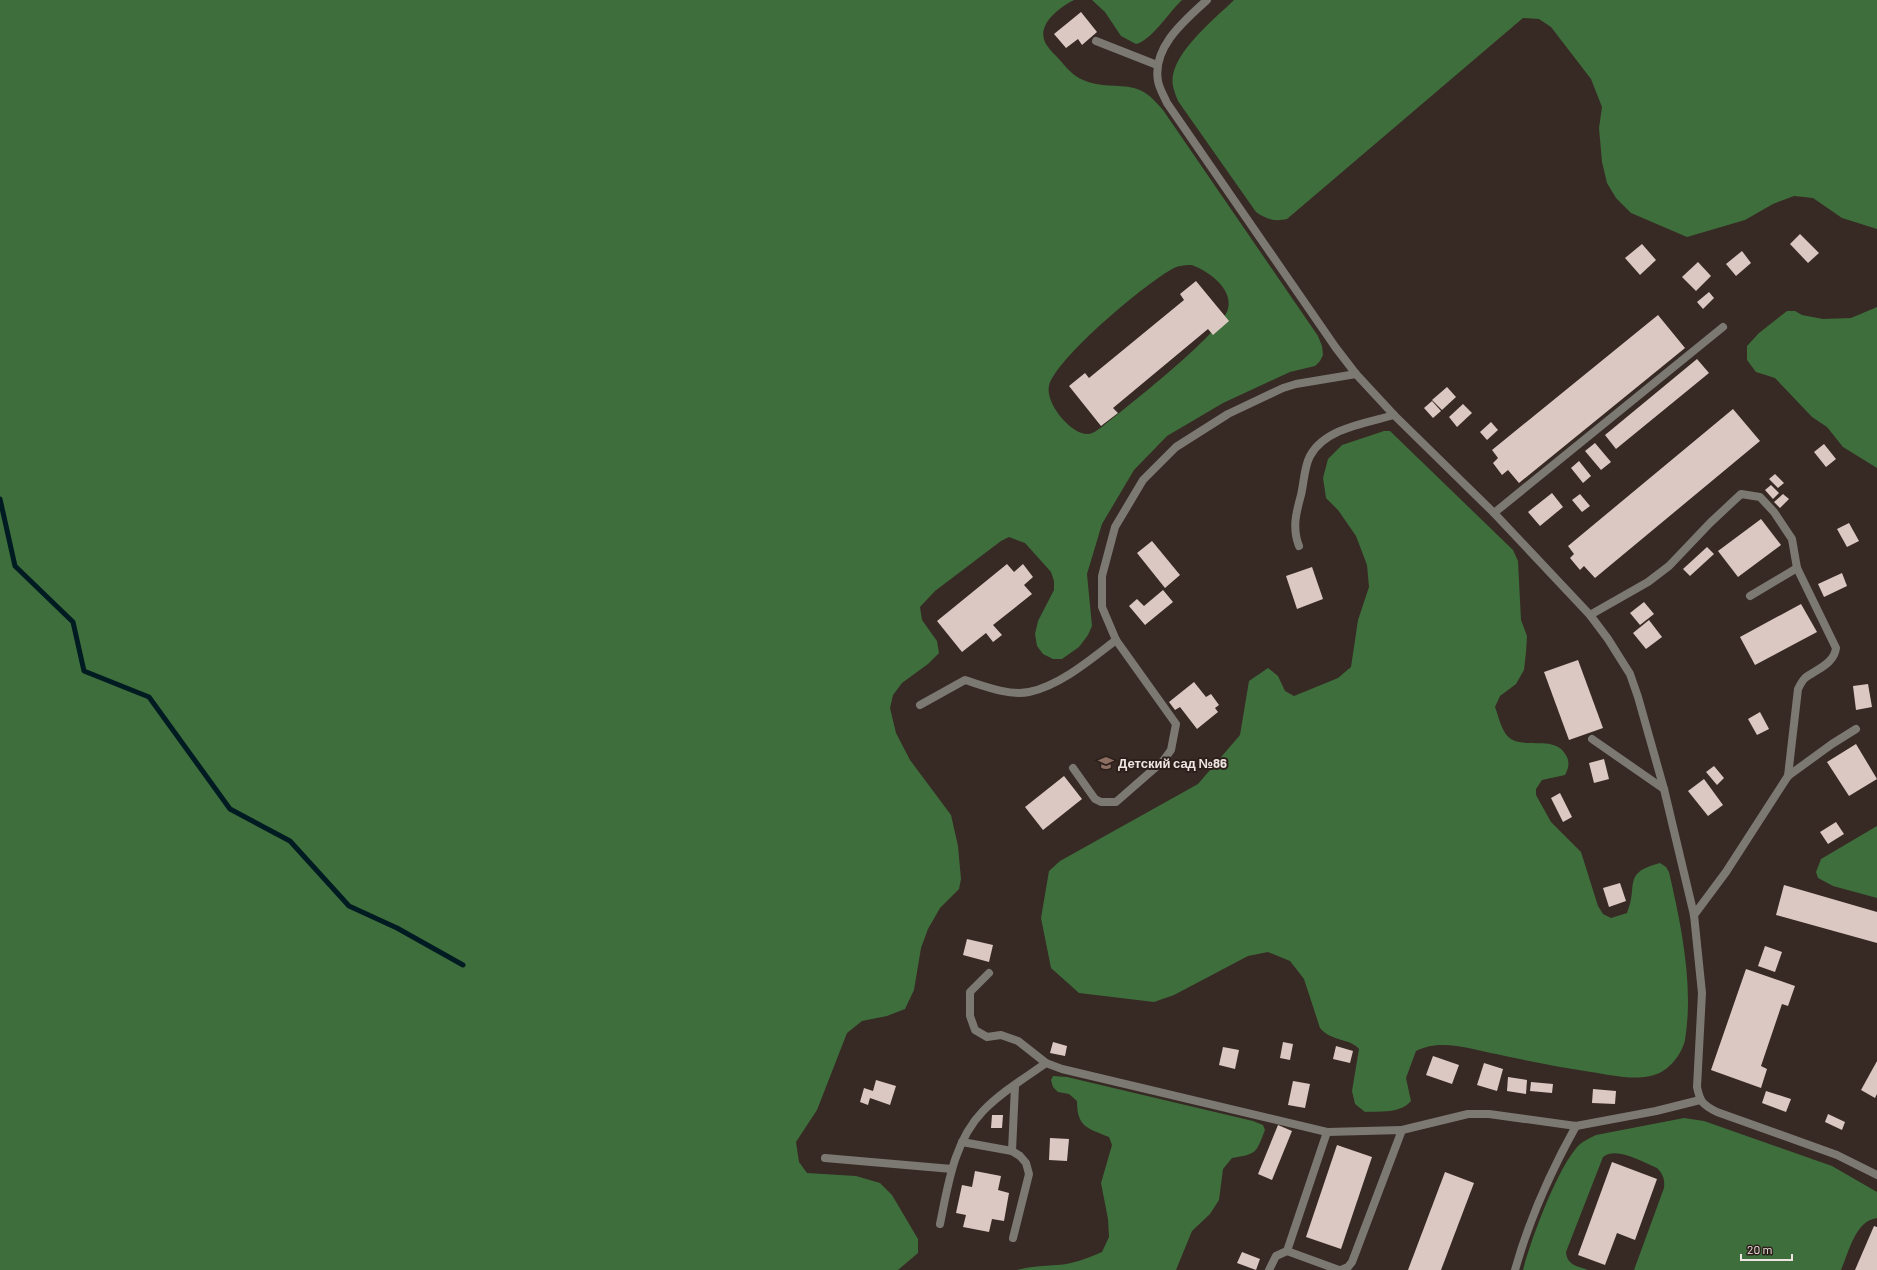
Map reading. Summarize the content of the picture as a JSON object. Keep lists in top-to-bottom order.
{
  "places": {
    "school or university": ["Детский сад №86"]
  },
  "scale_bar": "20 m"
}
